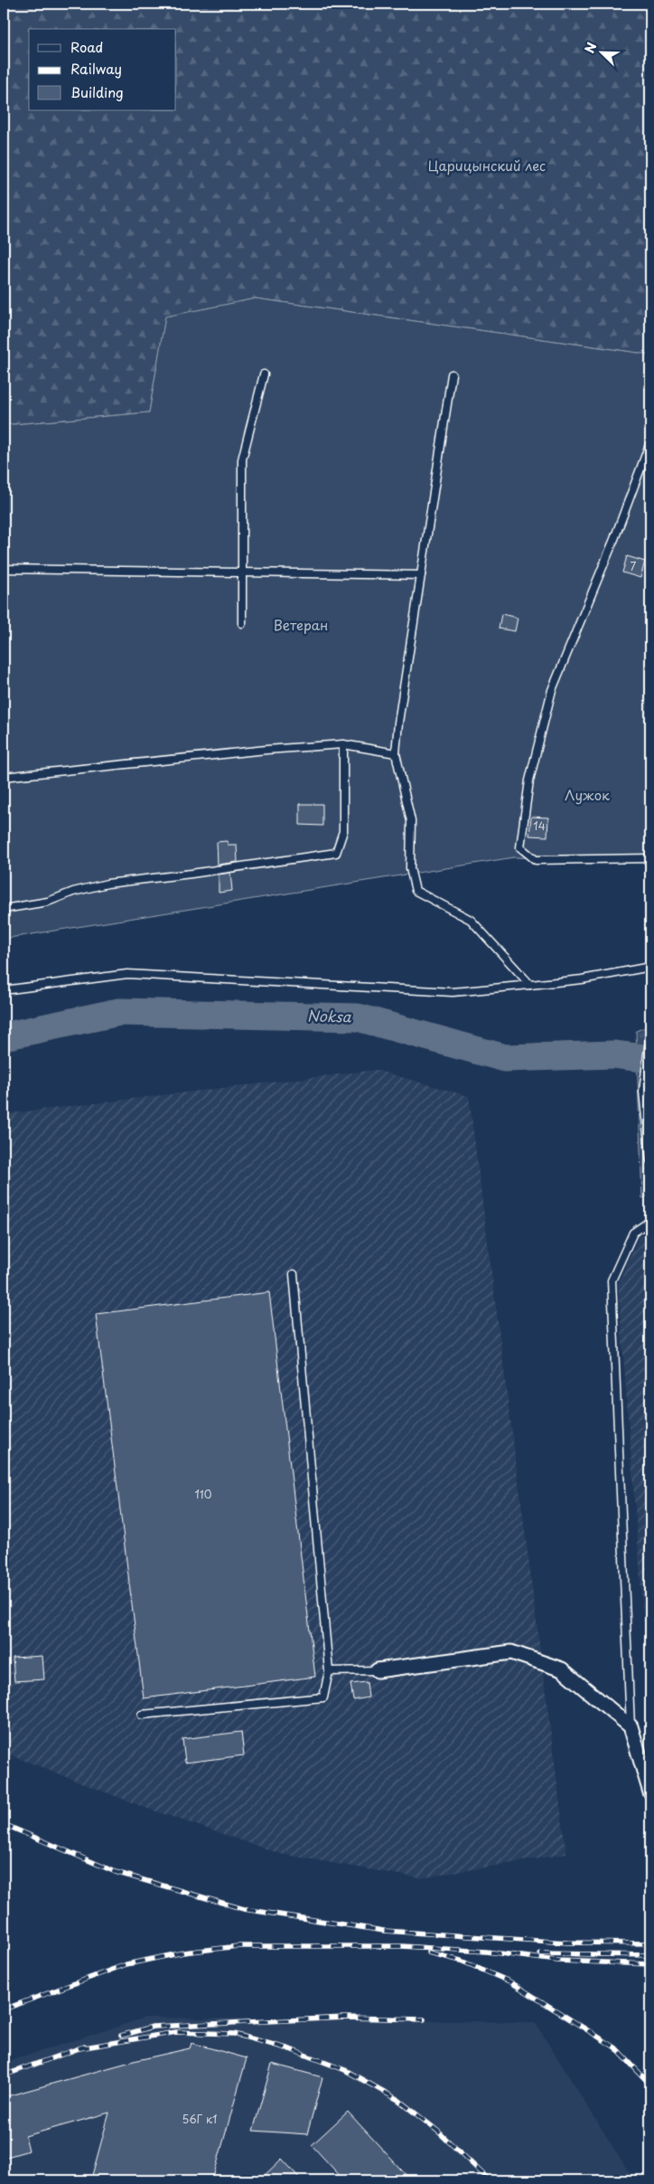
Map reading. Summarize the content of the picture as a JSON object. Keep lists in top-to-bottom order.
{
  "water": ["Noksa"],
  "parks": ["Царицынский лес", "Ветеран", "Лужок"],
  "house_numbers": [
    "7",
    "14",
    "110",
    "56Г к1"
  ],
  "legend": ["Road", "Railway", "Building"],
  "north": "top left"
}
